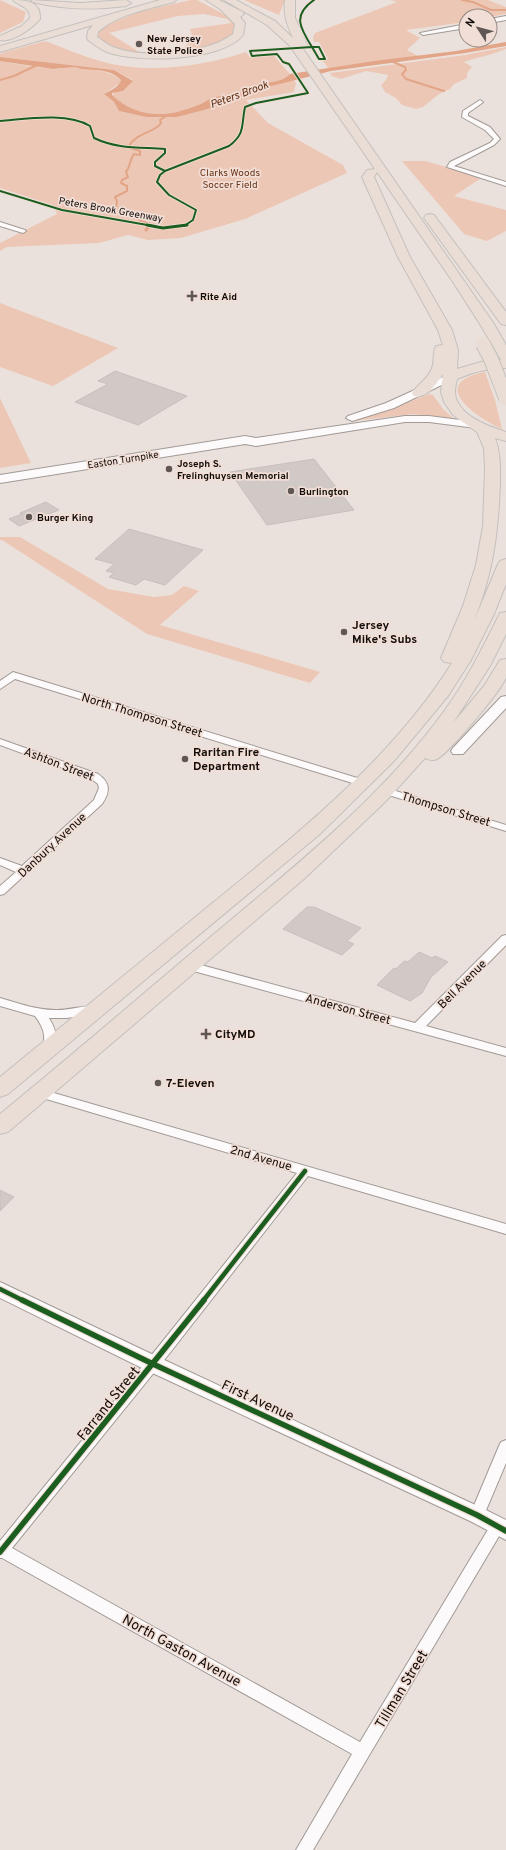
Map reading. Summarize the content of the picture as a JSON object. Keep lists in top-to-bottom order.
{
  "streets": {
    "main road": ["Easton Turnpike", "First Avenue"],
    "street": [
      "North Thompson Street",
      "Ashton Street",
      "Thompson Street",
      "Danbury Avenue",
      "Bell Avenue",
      "Anderson Street",
      "2nd Avenue",
      "Farrand Street",
      "North Gaston Avenue",
      "Tillman Street"
    ],
    "cycle path": ["Peters Brook Greenway"]
  },
  "crossings": [
    ["Ashton Street", "Danbury Avenue"],
    ["Bell Avenue", "Anderson Street"],
    ["2nd Avenue", "Farrand Street"],
    ["First Avenue", "Farrand Street"],
    ["First Avenue", "Tillman Street"],
    ["Farrand Street", "North Gaston Avenue"],
    ["North Gaston Avenue", "Tillman Street"]
  ],
  "water": ["Peters Brook"],
  "parks": ["Clarks Woods Soccer Field"],
  "places": {
    "other": [
      "New Jersey State Police",
      "Joseph S. Frelinghuysen Memorial",
      "Burlington",
      "Burger King",
      "Jersey Mike's Subs",
      "Raritan Fire Department",
      "7-Eleven"
    ],
    "health": ["Rite Aid", "CityMD"]
  },
  "north": "top left"
}
